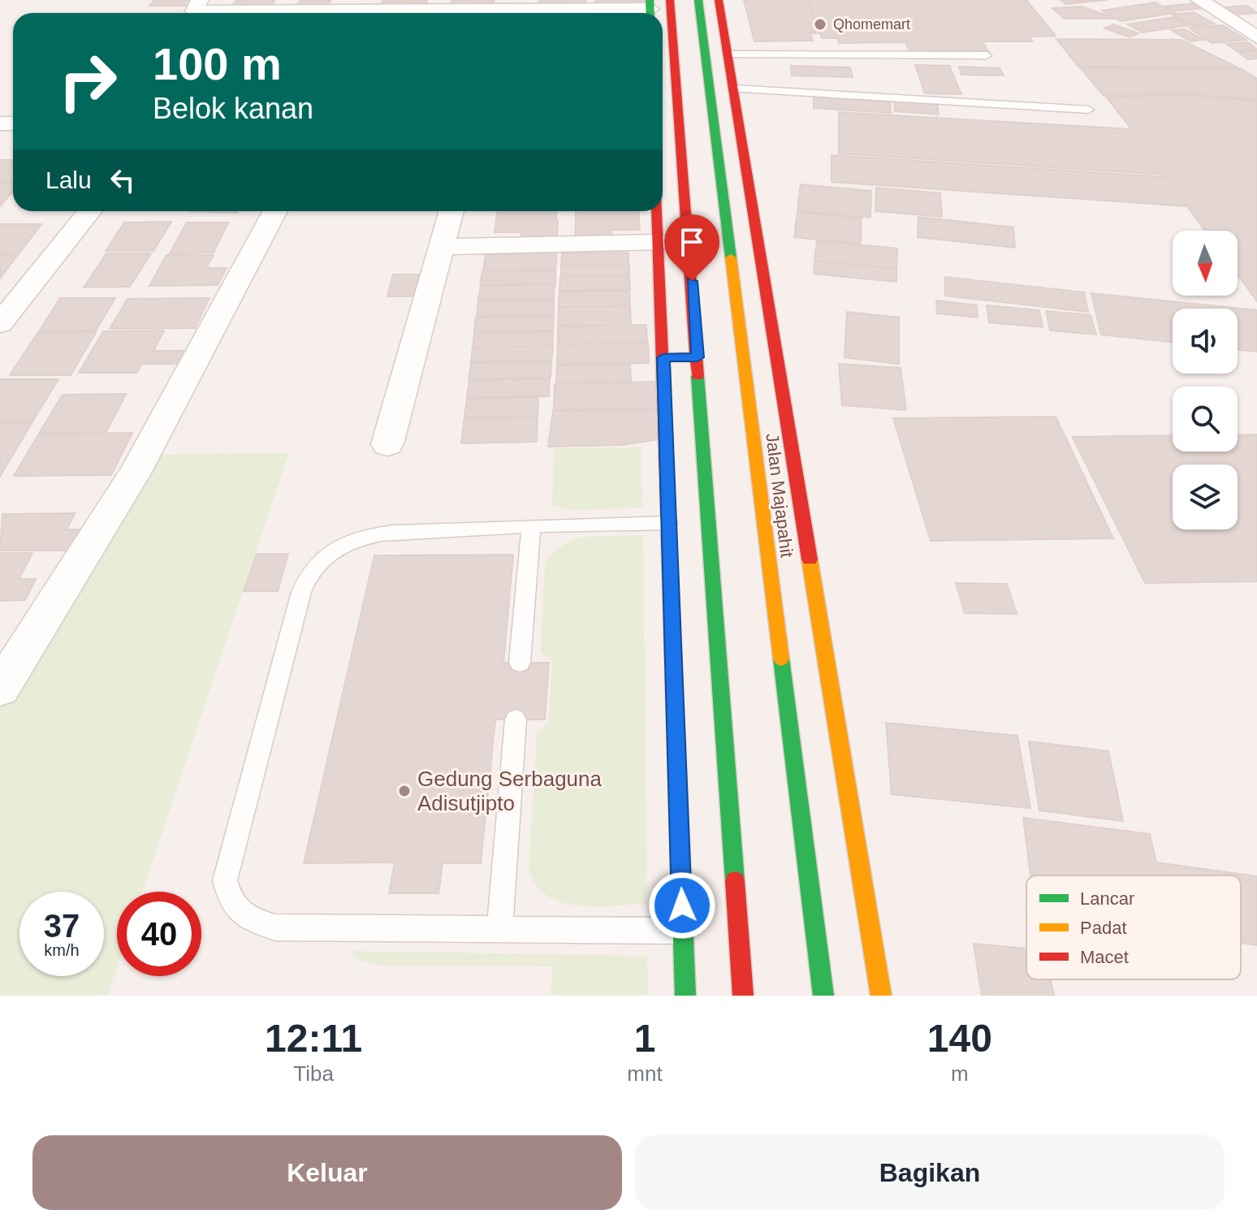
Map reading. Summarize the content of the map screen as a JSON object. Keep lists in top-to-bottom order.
{
  "streets": {
    "main road": ["Jalan Majapahit"]
  },
  "places": ["Qhomemart", "Gedung Serbaguna Adisutjipto"],
  "legend": ["Lancar", "Padat", "Macet"],
  "north": "bottom",
  "page": {
    "turn": ["100 m", "Belok kanan"],
    "then": "Lalu",
    "speed": "37 km/h",
    "limit": "40",
    "eta": [
      "12:11",
      "Tiba",
      "1",
      "mnt",
      "140",
      "m"
    ],
    "buttons": ["Keluar", "Bagikan"]
  }
}
